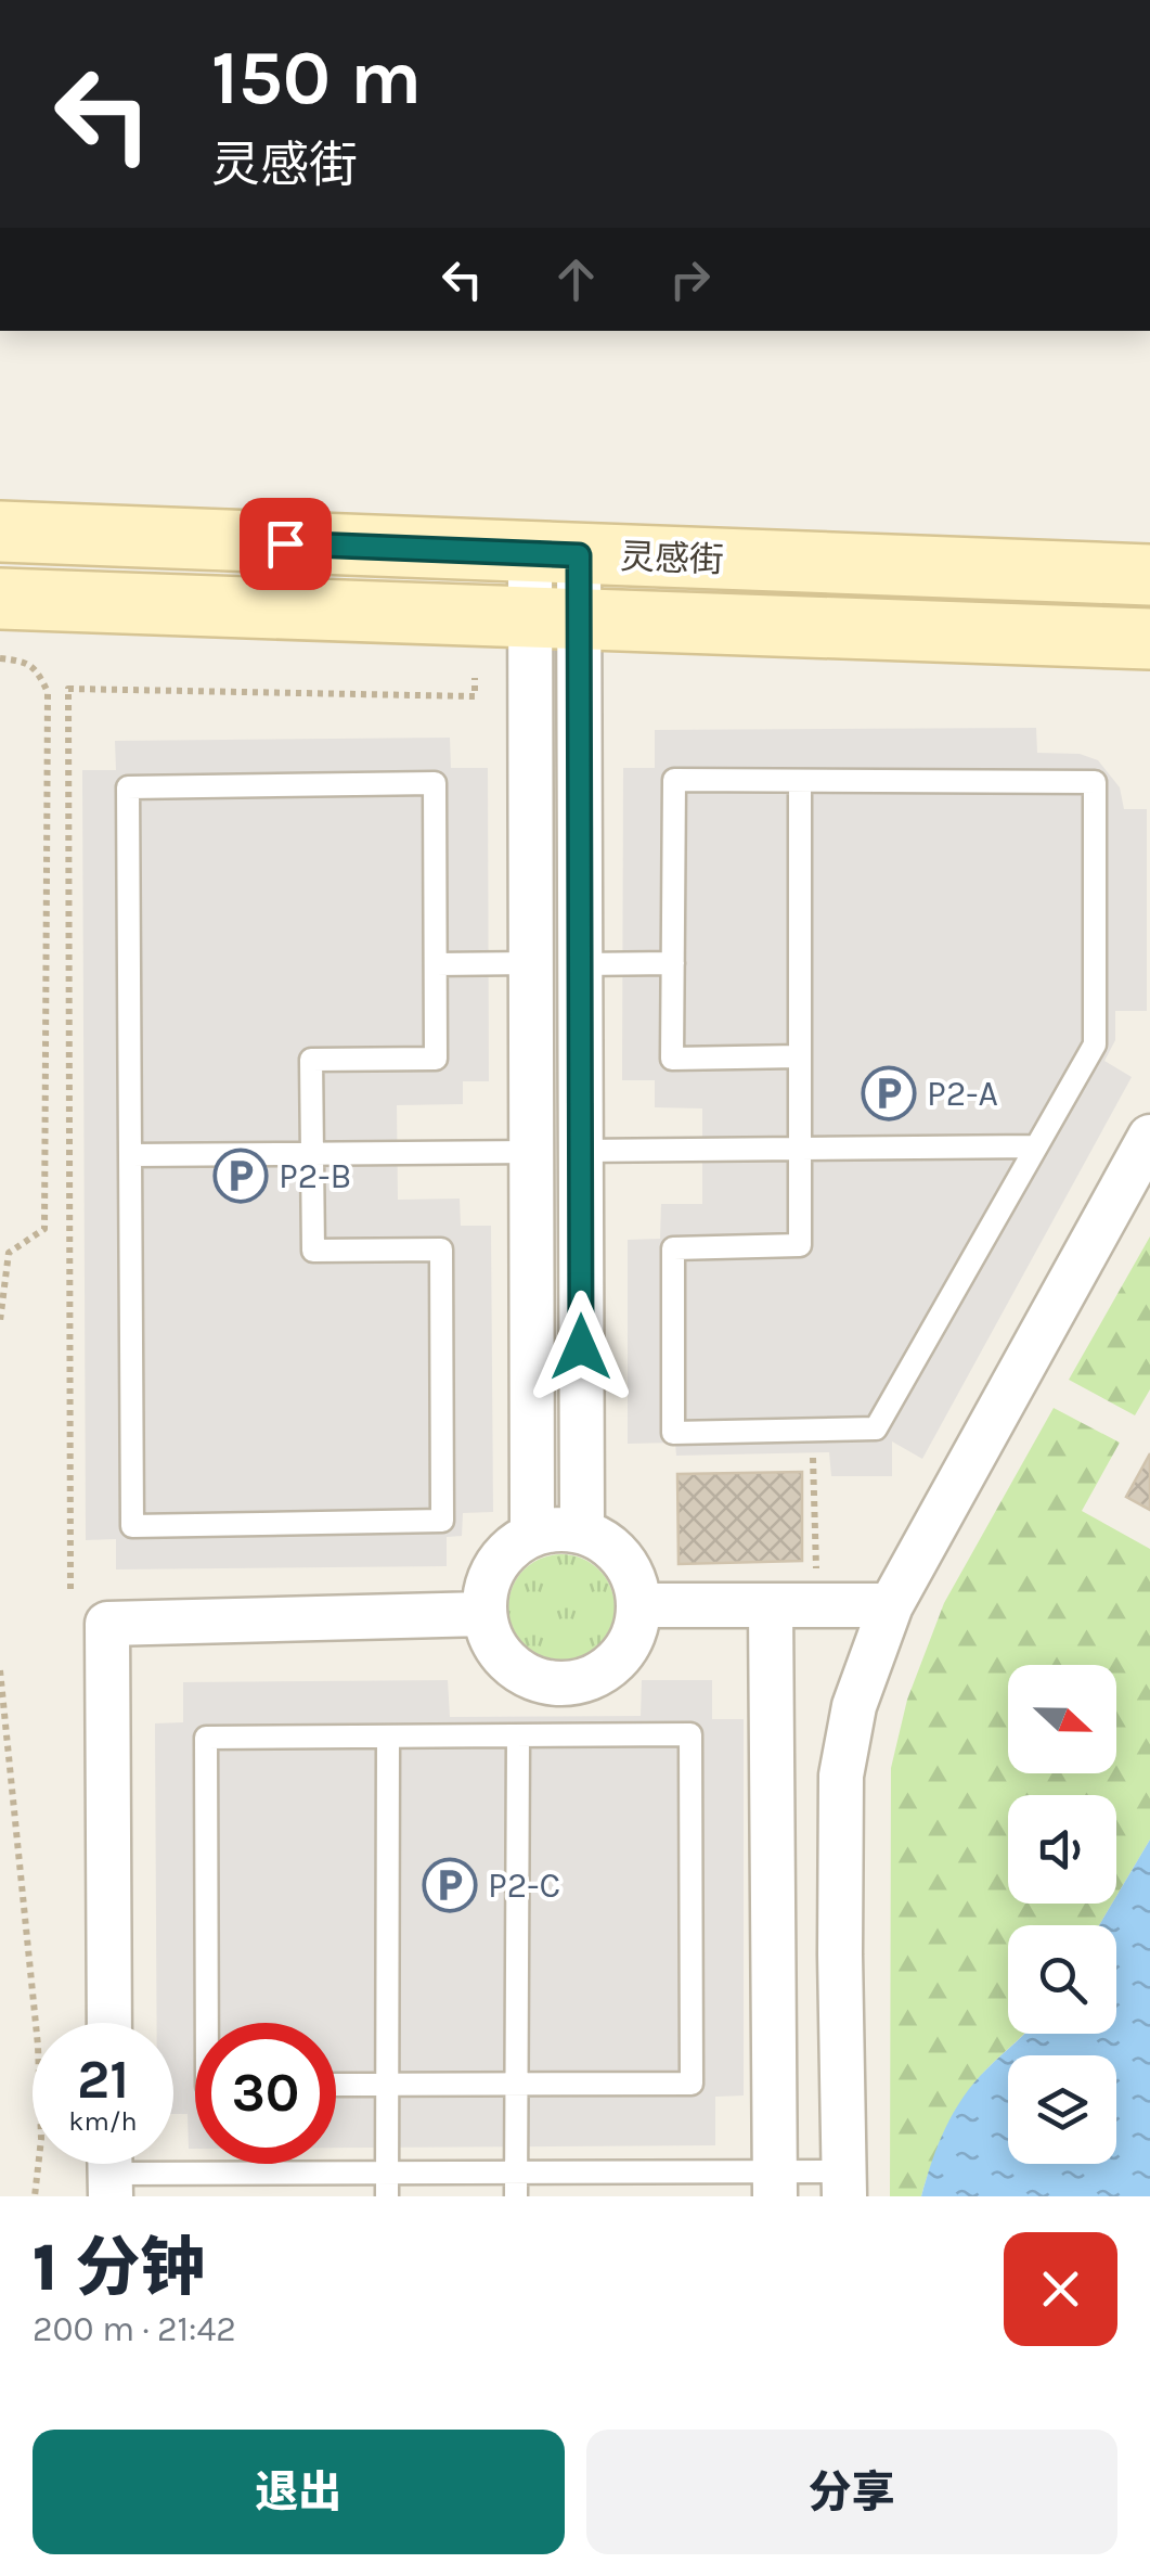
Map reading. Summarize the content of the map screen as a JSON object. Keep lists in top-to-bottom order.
{
  "streets": {
    "street": ["灵感街"]
  },
  "places": {
    "parking": ["P2-A", "P2-B", "P2-C"]
  },
  "north": "right",
  "page": {
    "turn": ["150 m", "灵感街"],
    "speed": "21 km/h",
    "limit": "30",
    "heading": ["1 分钟", "200 m · 21:42"],
    "buttons": ["退出", "分享"]
  }
}
